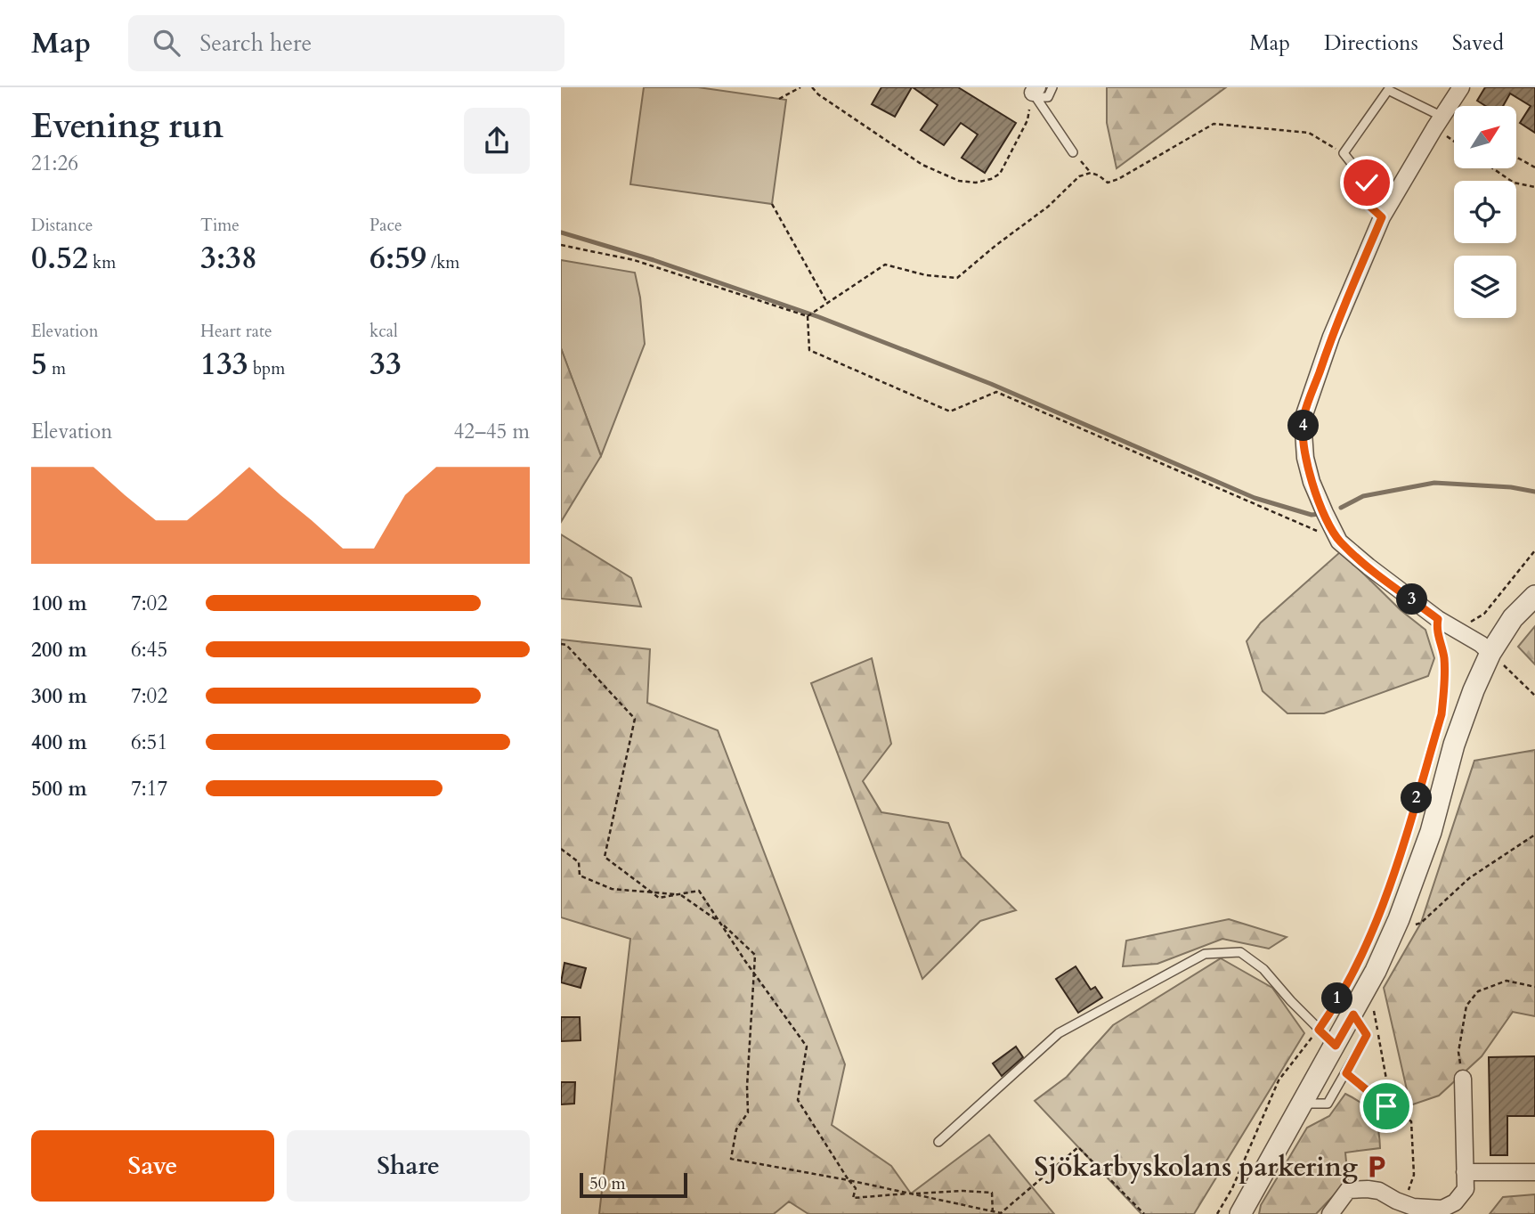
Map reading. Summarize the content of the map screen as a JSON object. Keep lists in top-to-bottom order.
{
  "places": {
    "parking": ["Sjökarbyskolans parkering"]
  },
  "scale_bar": "50 m",
  "north": "top right",
  "page": {
    "header": "Map",
    "search": "Search here",
    "nav": ["Map", "Directions", "Saved"],
    "heading": ["Evening run", "21:26"],
    "stats": [
      ["Distance", "0.52 km"],
      ["Time", "3:38"],
      ["Pace", "6:59 /km"],
      ["Elevation", "5 m"],
      ["Heart rate", "133 bpm"],
      ["kcal", "33"]
    ],
    "chart": ["Elevation", "42–45 m"],
    "pins": [
      "4",
      "3",
      "2",
      "1"
    ],
    "list": [
      {
        "name": "100 m",
        "note": "7:02"
      },
      {
        "name": "200 m",
        "note": "6:45"
      },
      {
        "name": "300 m",
        "note": "7:02"
      },
      {
        "name": "400 m",
        "note": "6:51"
      },
      {
        "name": "500 m",
        "note": "7:17"
      }
    ],
    "buttons": ["Save", "Share"],
    "scale": "50 m"
  }
}
